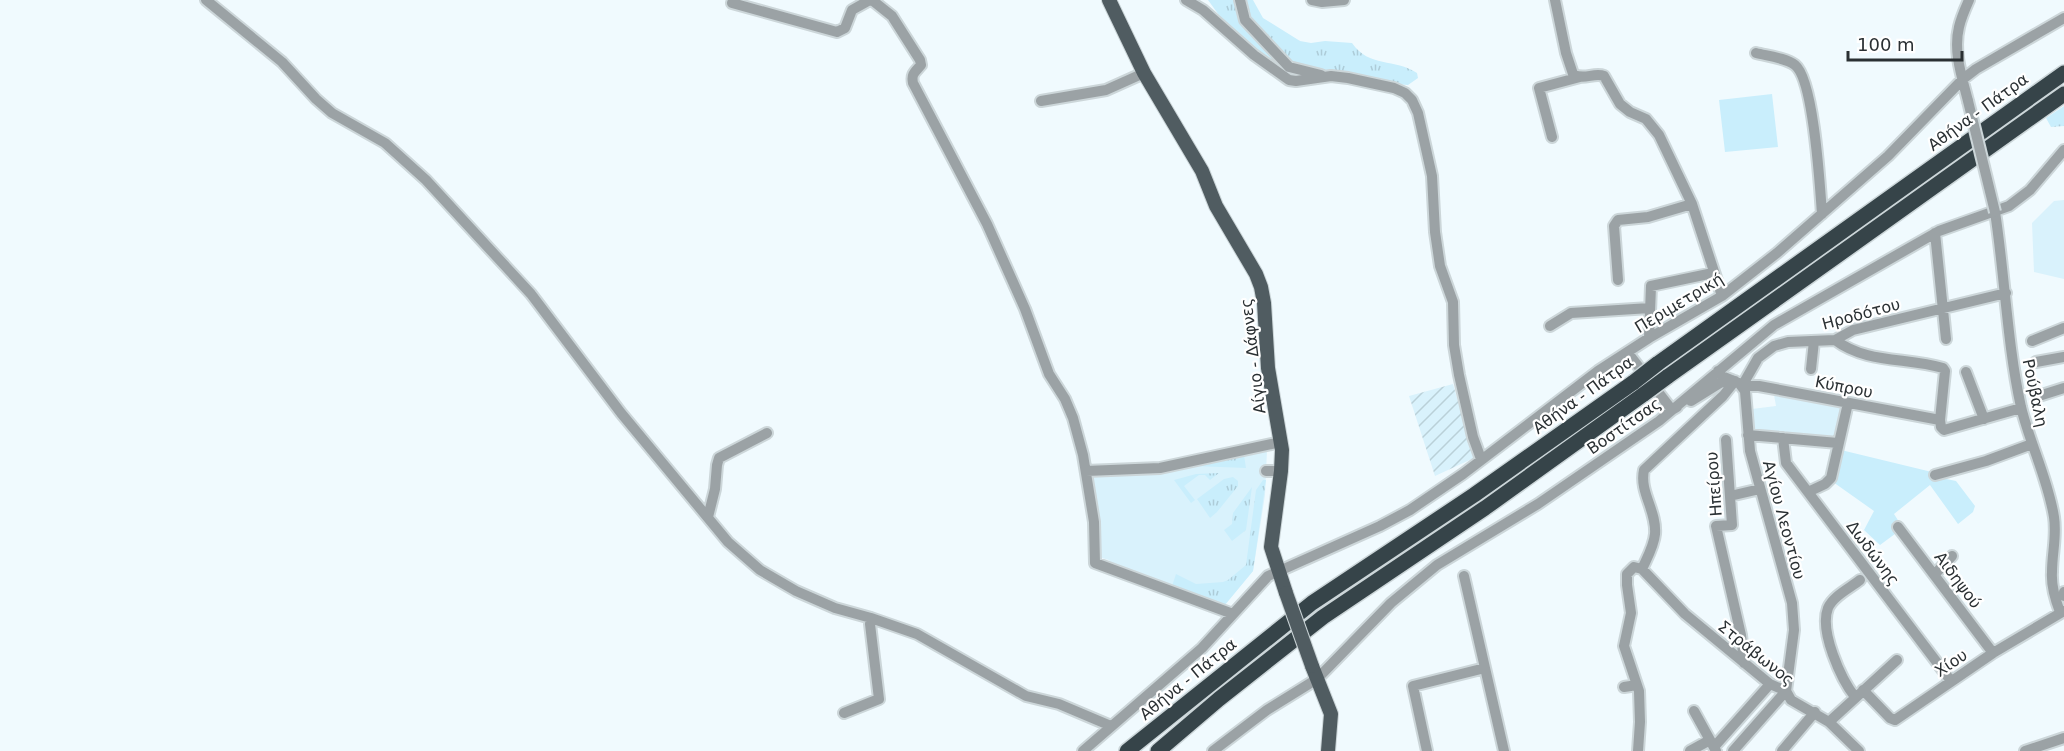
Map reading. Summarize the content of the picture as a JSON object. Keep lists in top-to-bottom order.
{
  "streets": {
    "highway": ["Αθήνα - Πάτρα"],
    "main road": ["Αίγιο - Δάφνες"],
    "street": [
      "Περιμετρική",
      "Ηροδότου",
      "Κύπρου",
      "Ρούβαλη",
      "Βοστίτσας",
      "Ηπείρου",
      "Αγίου Λεοντίου",
      "Δωδώνης",
      "Αιδηψού",
      "Στράβωνος",
      "Χίου"
    ]
  },
  "crossings": [
    ["Περιμετρική", "Αίγιο - Δάφνες"],
    ["Περιμετρική", "Ρούβαλη"],
    ["Ηροδότου", "Κύπρου"],
    ["Ηροδότου", "Ρούβαλη"],
    ["Ηροδότου", "Αγίου Λεοντίου"],
    ["Ηροδότου", "Στράβωνος"],
    ["Αίγιο - Δάφνες", "Βοστίτσας"],
    ["Κύπρου", "Αγίου Λεοντίου"],
    ["Ρούβαλη", "Βοστίτσας"],
    ["Ρούβαλη", "Χίου"],
    ["Ηπείρου", "Στράβωνος"],
    ["Αγίου Λεοντίου", "Στράβωνος"],
    ["Δωδώνης", "Χίου"],
    ["Αιδηψού", "Χίου"]
  ],
  "scale_bar": "100 m"
}
